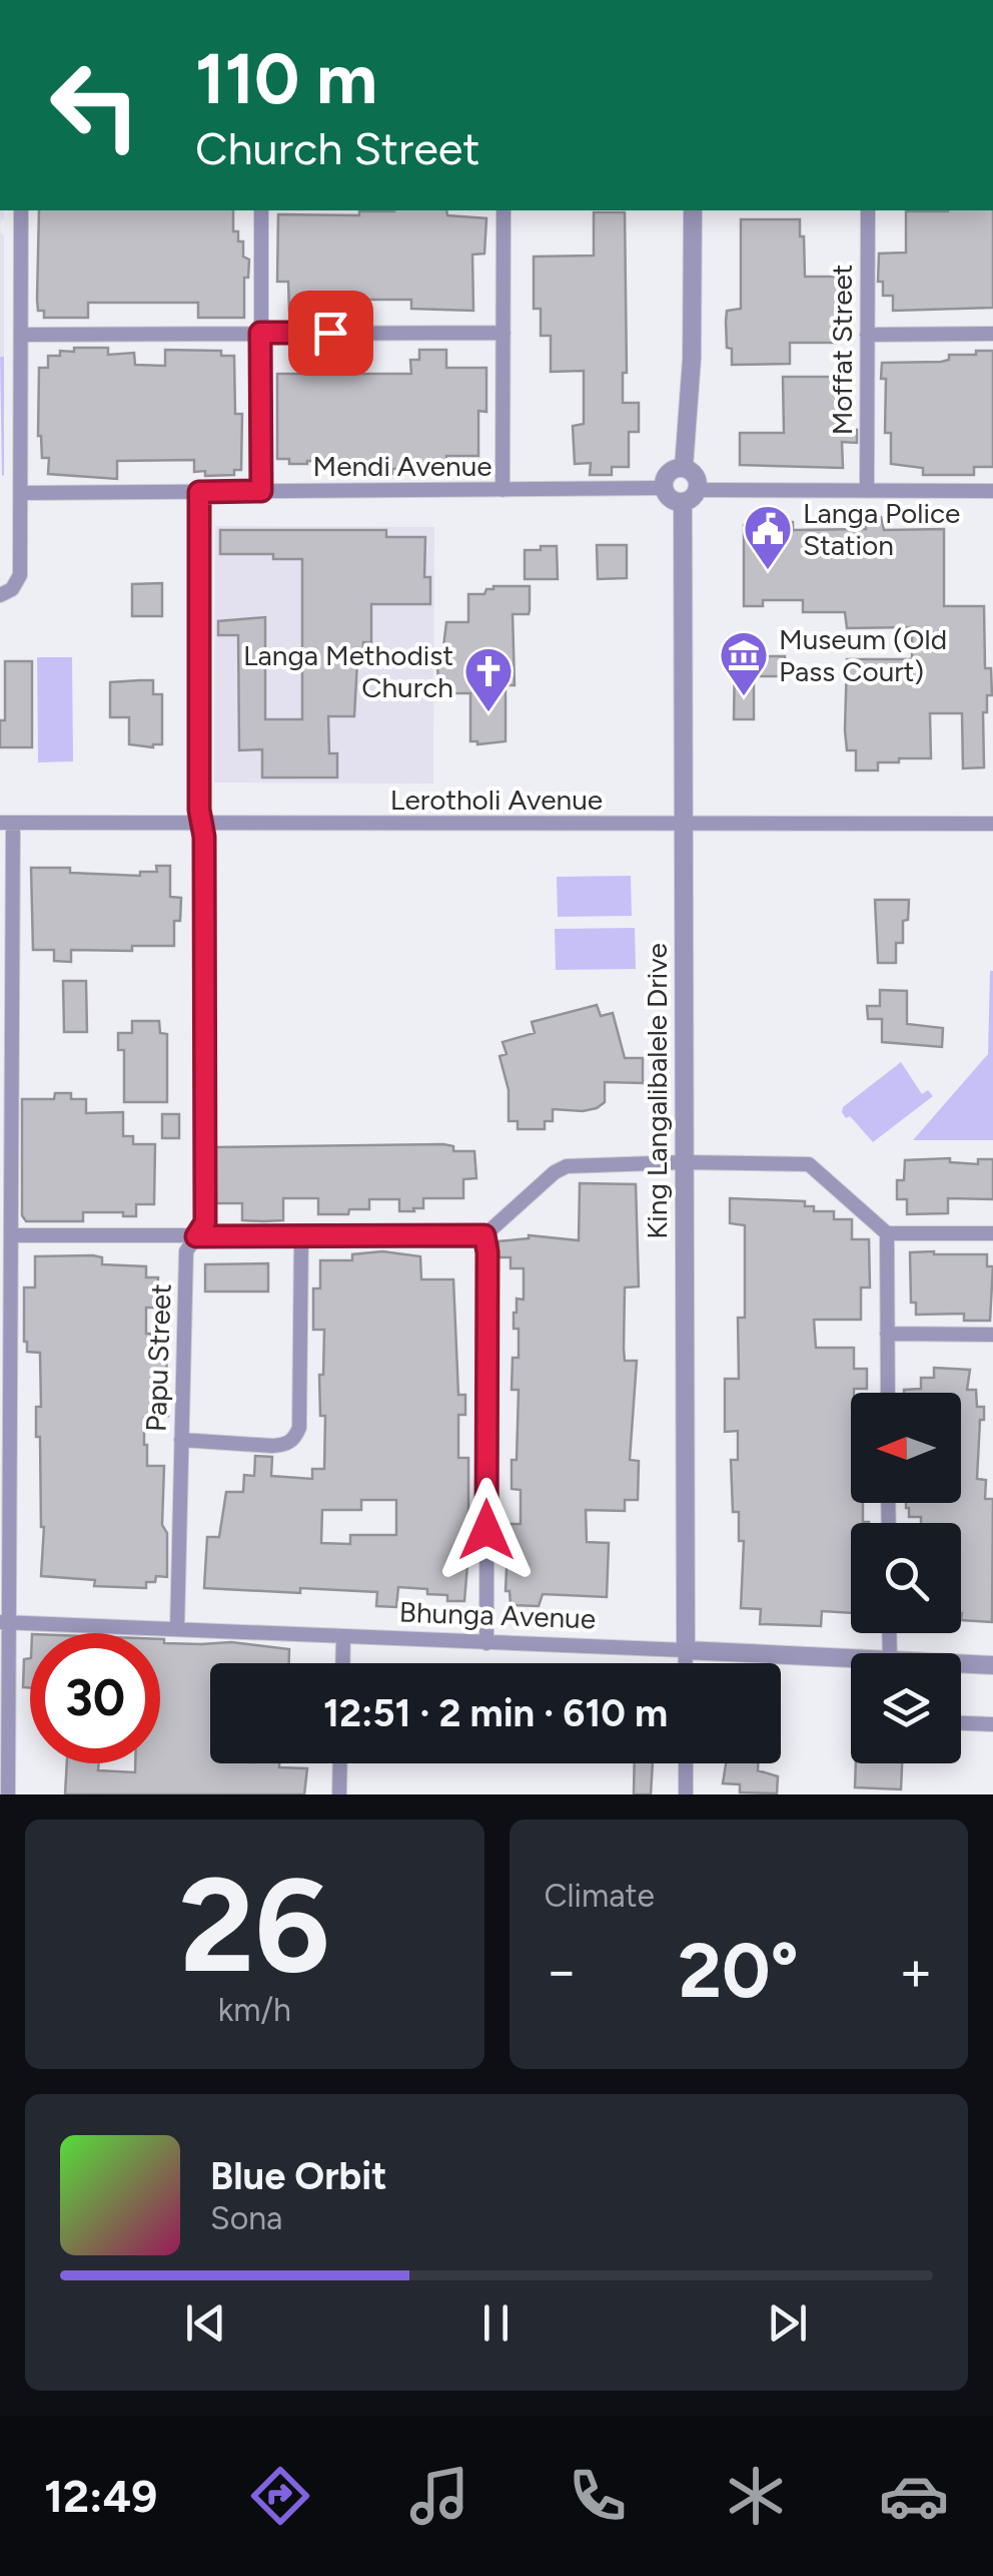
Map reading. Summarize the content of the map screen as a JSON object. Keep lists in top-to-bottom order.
{
  "streets": {
    "street": [
      "Moffat Street",
      "Mendi Avenue",
      "Lerotholi Avenue",
      "King Langalibalele Drive",
      "Papu Street",
      "Bhunga Avenue"
    ]
  },
  "crossings": [
    ["Mendi Avenue", "King Langalibalele Drive"],
    ["Mendi Avenue", "Papu Street"],
    ["Lerotholi Avenue", "King Langalibalele Drive"],
    ["Lerotholi Avenue", "Papu Street"],
    ["King Langalibalele Drive", "Bhunga Avenue"],
    ["Papu Street", "Bhunga Avenue"]
  ],
  "places": {
    "public building": ["Langa Police Station"],
    "museum": ["Museum (Old Pass Court)"],
    "church": ["Langa Methodist Church"]
  },
  "north": "left",
  "page": {
    "turn": ["110 m", "Church Street"],
    "limit": "30",
    "trip": "12:51 · 2 min · 610 m",
    "tile": [
      ["26", "km/h"],
      "Climate"
    ],
    "heat": ["−", "20°", "+"],
    "song": ["Blue Orbit", "Sona"],
    "tabs": "12:49"
  }
}
